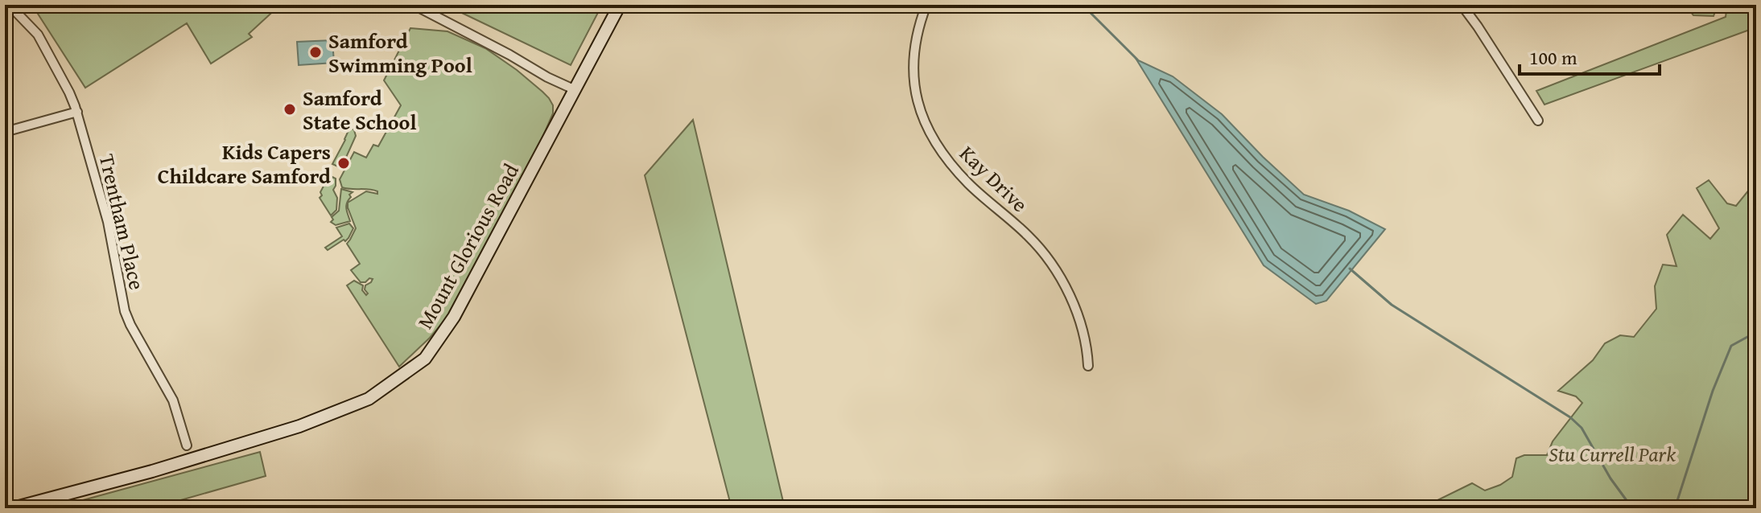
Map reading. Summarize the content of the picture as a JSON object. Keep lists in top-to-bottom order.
{
  "streets": {
    "main road": ["Mount Glorious Road"],
    "street": ["Kay Drive", "Trentham Place"]
  },
  "parks": ["Stu Currell Park"],
  "places": ["Samford Swimming Pool", "Samford State School", "Kids Capers Childcare Samford"],
  "scale_bar": "100 m"
}
